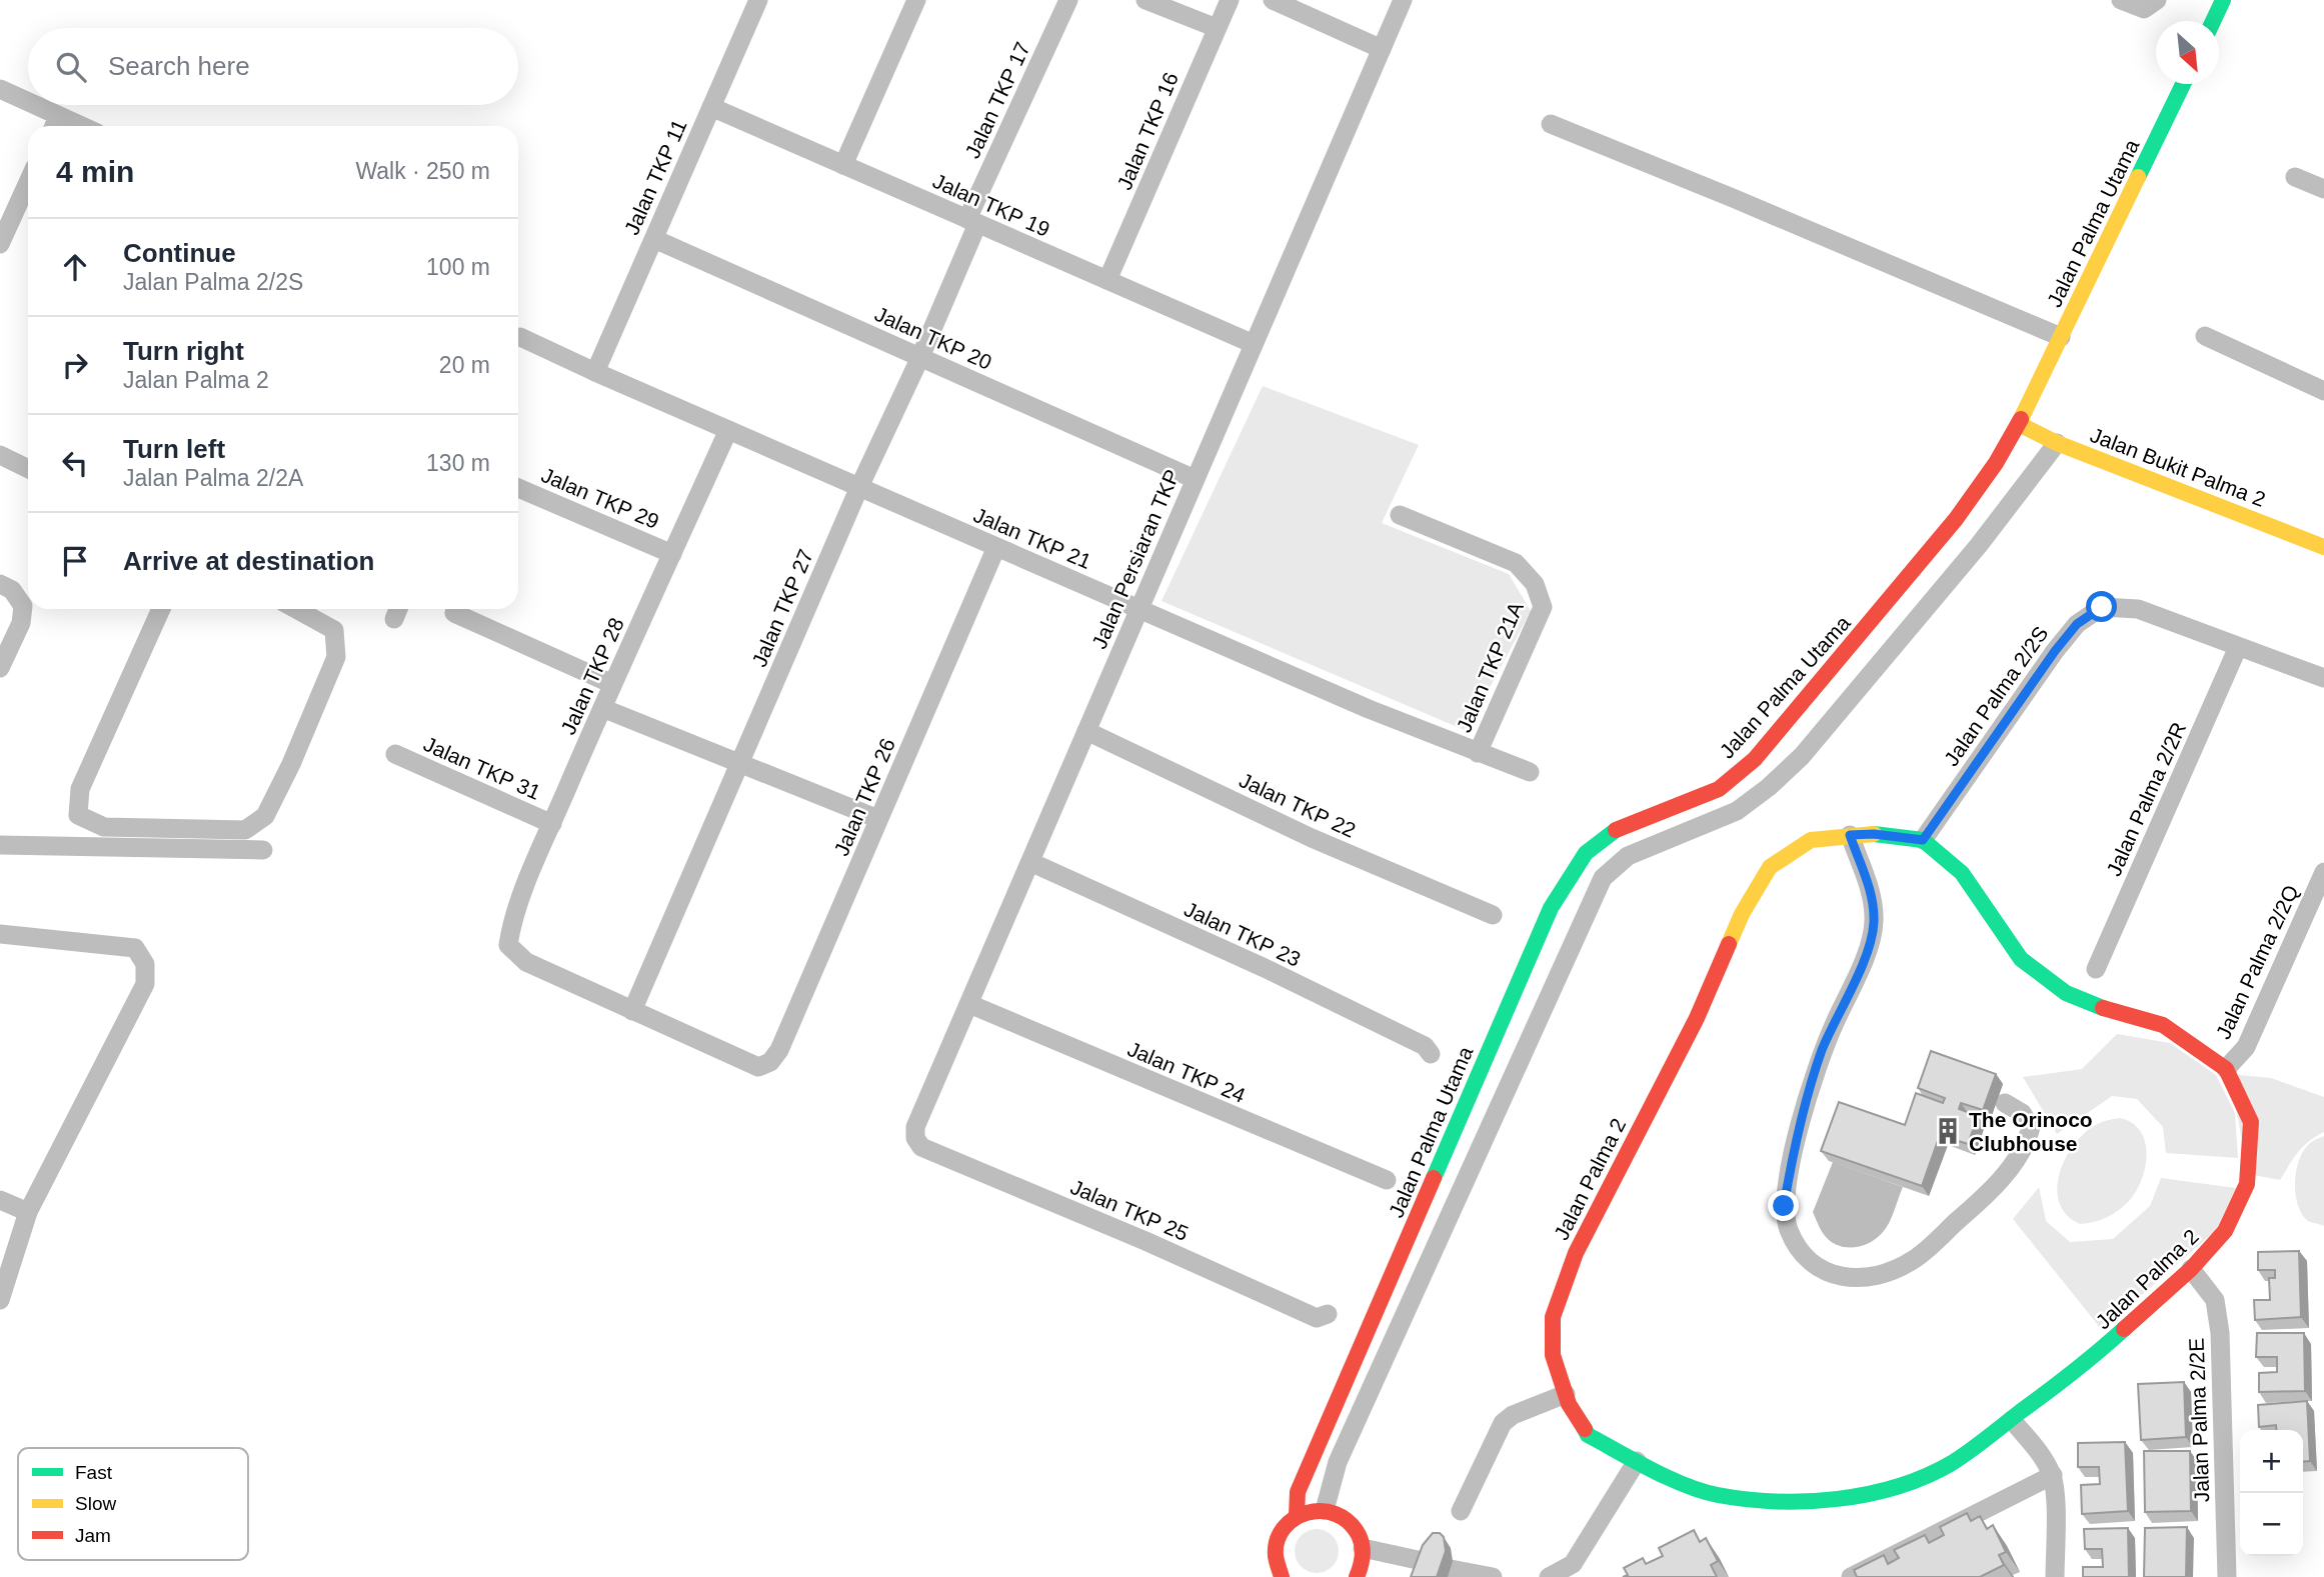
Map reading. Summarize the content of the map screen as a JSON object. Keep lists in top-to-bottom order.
{
  "streets": {
    "street": [
      "Jalan TKP 17",
      "Jalan TKP 16",
      "Jalan TKP 11",
      "Jalan TKP 19",
      "Jalan Palma Utama",
      "Jalan TKP 20",
      "Jalan Bukit Palma 2",
      "Jalan TKP 29",
      "Jalan TKP 21",
      "Jalan Persiaran TKP",
      "Jalan TKP 27",
      "Jalan TKP 21A",
      "Jalan TKP 28",
      "Jalan Palma 2/2S",
      "Jalan TKP 31",
      "Jalan TKP 26",
      "Jalan Palma 2/2R",
      "Jalan TKP 22",
      "Jalan TKP 23",
      "Jalan Palma 2/2Q",
      "Jalan TKP 24",
      "Jalan Palma 2",
      "Jalan TKP 25",
      "Jalan Palma 2/2E"
    ]
  },
  "crossings": [
    ["Jalan TKP 17", "Jalan TKP 19"],
    ["Jalan TKP 17", "Jalan TKP 27"],
    ["Jalan TKP 16", "Jalan TKP 19"],
    ["Jalan TKP 11", "Jalan TKP 19"],
    ["Jalan TKP 11", "Jalan TKP 20"],
    ["Jalan TKP 11", "Jalan TKP 21"],
    ["Jalan TKP 19", "Jalan Persiaran TKP"],
    ["Jalan TKP 19", "Jalan TKP 27"],
    ["Jalan Palma Utama", "Jalan Bukit Palma 2"],
    ["Jalan TKP 20", "Jalan Persiaran TKP"],
    ["Jalan TKP 20", "Jalan TKP 27"],
    ["Jalan TKP 29", "Jalan TKP 28"],
    ["Jalan TKP 21", "Jalan Persiaran TKP"],
    ["Jalan TKP 21", "Jalan TKP 27"],
    ["Jalan TKP 21", "Jalan TKP 21A"],
    ["Jalan TKP 21", "Jalan TKP 28"],
    ["Jalan TKP 21", "Jalan TKP 26"],
    ["Jalan Persiaran TKP", "Jalan TKP 22"],
    ["Jalan Persiaran TKP", "Jalan TKP 23"],
    ["Jalan Persiaran TKP", "Jalan TKP 24"],
    ["Jalan Persiaran TKP", "Jalan TKP 25"],
    ["Jalan TKP 27", "Jalan TKP 28"],
    ["Jalan TKP 27", "Jalan TKP 26"],
    ["Jalan TKP 28", "Jalan TKP 31"],
    ["Jalan TKP 28", "Jalan TKP 26"],
    ["Jalan Palma 2/2S", "Jalan Palma 2/2R"],
    ["Jalan Palma 2/2S", "Jalan Palma 2"],
    ["Jalan Palma 2/2Q", "Jalan Palma 2"],
    ["Jalan Palma 2", "Jalan Palma 2/2E"]
  ],
  "places": {
    "building": ["The Orinoco Clubhouse"]
  },
  "legend": ["Fast", "Slow", "Jam"],
  "north": "bottom right",
  "page": {
    "search": "Search here",
    "heading": ["4 min", "Walk · 250 m"],
    "list": [
      ["Continue", "Jalan Palma 2/2S", "100 m"],
      ["Turn right", "Jalan Palma 2", "20 m"],
      ["Turn left", "Jalan Palma 2/2A", "130 m"],
      "Arrive at destination"
    ],
    "map_buttons": ["+", "−"]
  }
}
